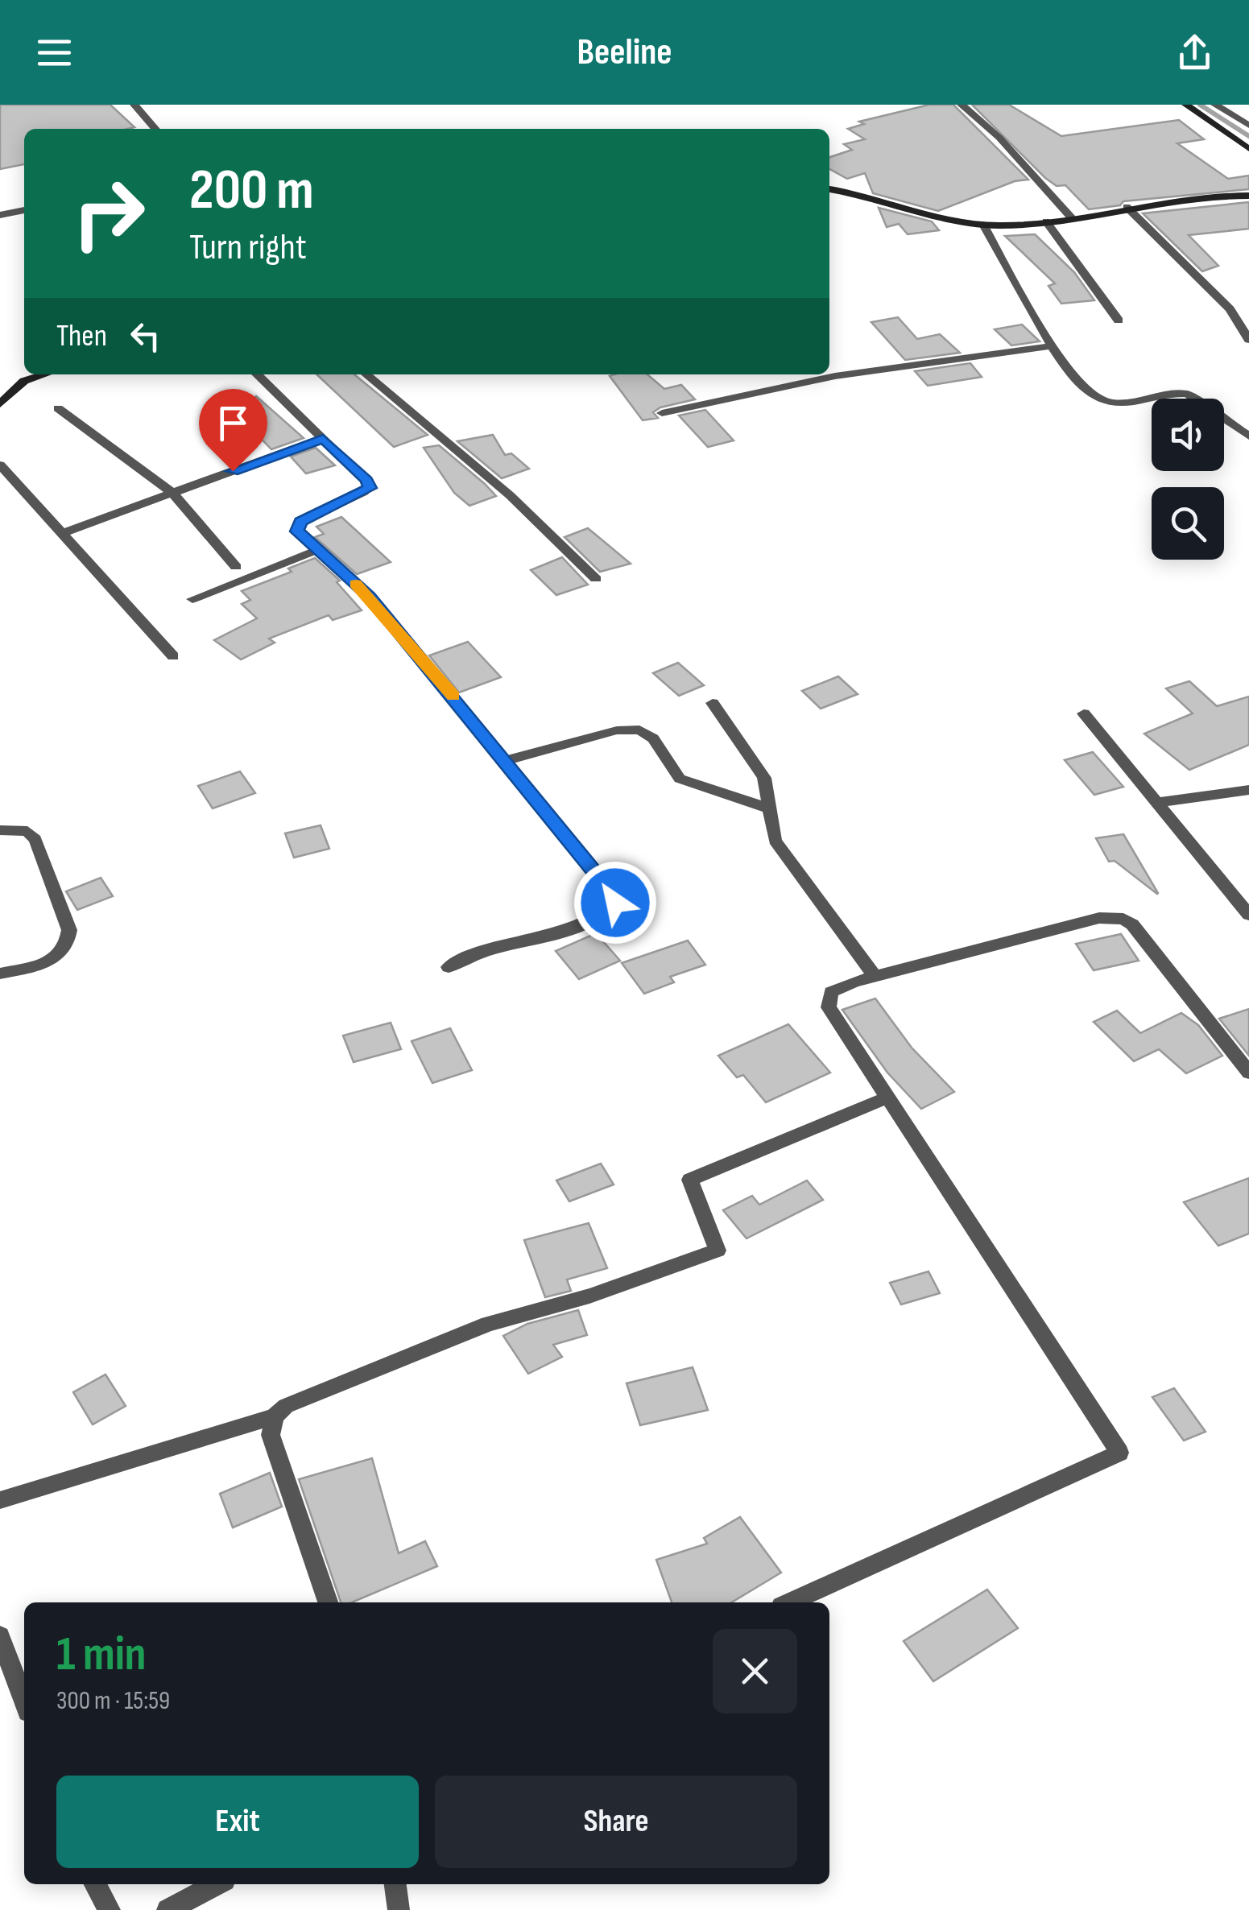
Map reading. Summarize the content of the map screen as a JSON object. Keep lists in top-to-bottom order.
{
  "page": {
    "header": "Beeline",
    "turn": ["200 m", "Turn right"],
    "then": "Then",
    "heading": ["1 min", "300 m · 15:59"],
    "buttons": ["Exit", "Share"]
  }
}
